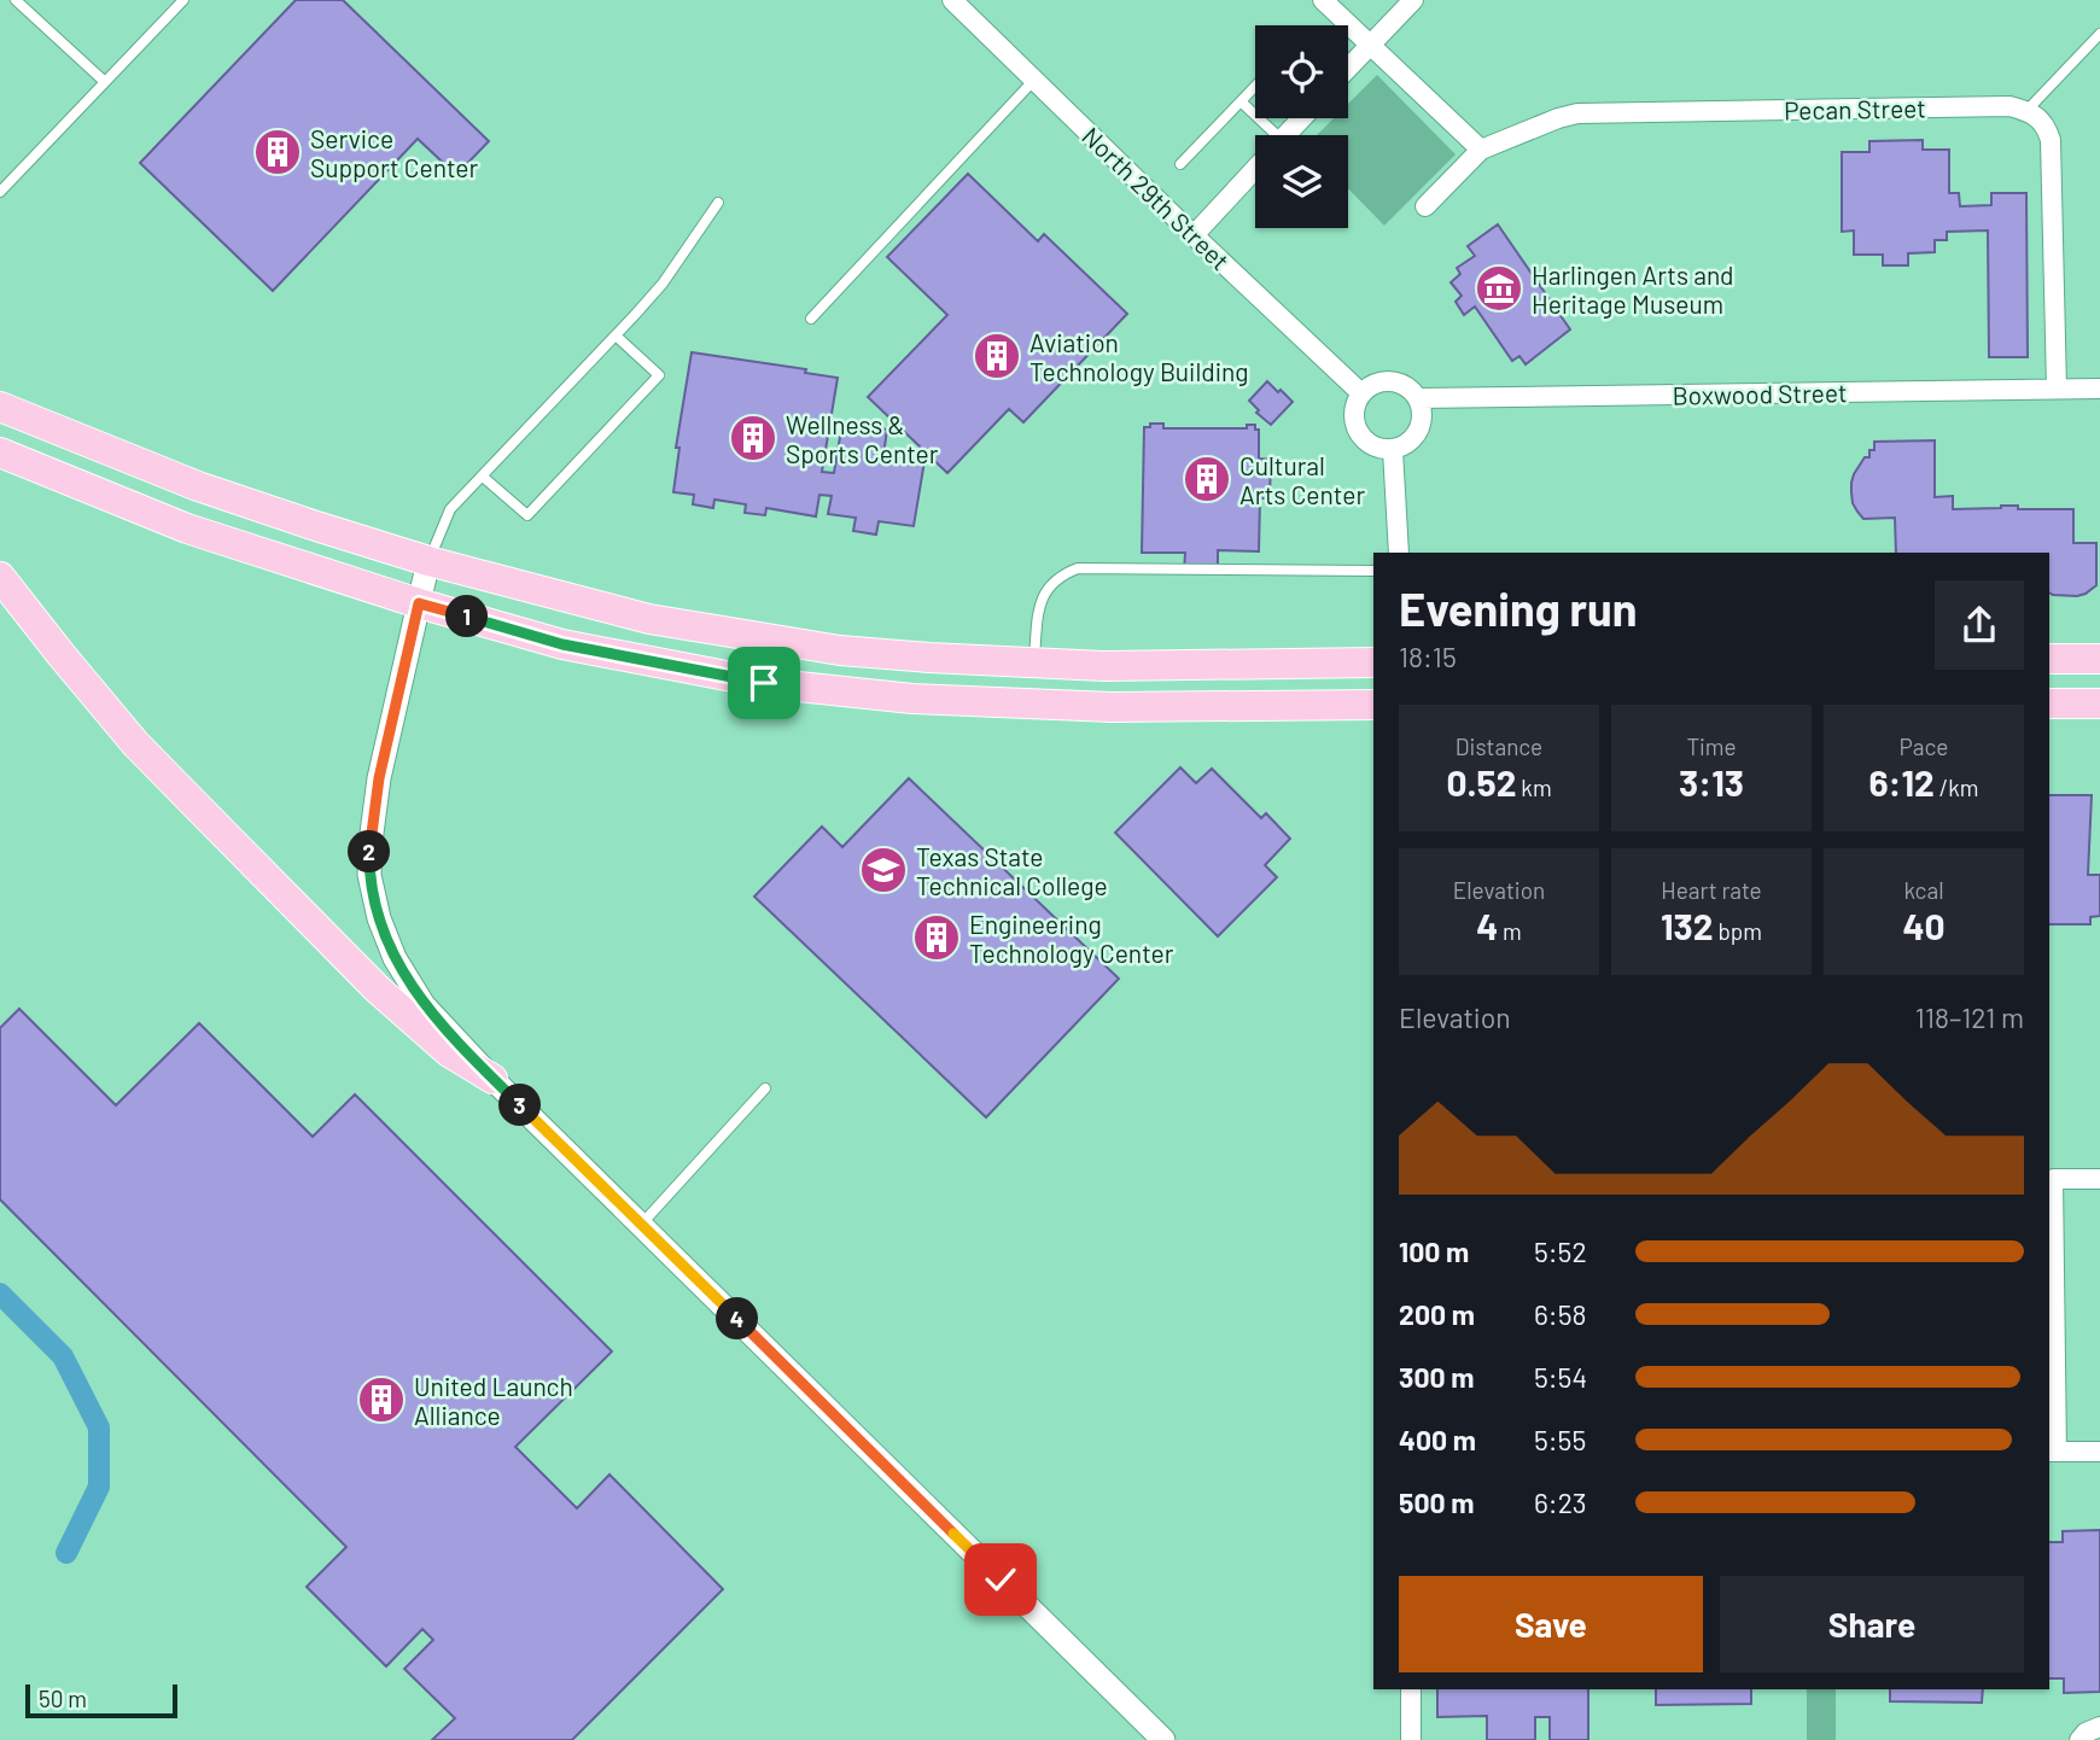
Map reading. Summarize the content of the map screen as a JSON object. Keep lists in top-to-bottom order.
{
  "streets": {
    "street": ["Pecan Street", "North 29th Street", "Boxwood Street"]
  },
  "crossings": [
    ["North 29th Street", "Boxwood Street"]
  ],
  "places": {
    "building": [
      "Service Support Center",
      "Aviation Technology Building",
      "Wellness & Sports Center",
      "Cultural Arts Center",
      "Engineering Technology Center",
      "United Launch Alliance"
    ],
    "museum": ["Harlingen Arts and Heritage Museum"],
    "school or university": ["Texas State Technical College"]
  },
  "scale_bar": "50 m",
  "page": {
    "heading": ["Evening run", "18:15"],
    "pins": [
      "1",
      "2",
      "3",
      "4"
    ],
    "stats": [
      ["Distance", "0.52 km"],
      ["Time", "3:13"],
      ["Pace", "6:12 /km"],
      ["Elevation", "4 m"],
      ["Heart rate", "132 bpm"],
      ["kcal", "40"]
    ],
    "chart": ["Elevation", "118–121 m"],
    "list": [
      {
        "name": "100 m",
        "note": "5:52"
      },
      {
        "name": "200 m",
        "note": "6:58"
      },
      {
        "name": "300 m",
        "note": "5:54"
      },
      {
        "name": "400 m",
        "note": "5:55"
      },
      {
        "name": "500 m",
        "note": "6:23"
      }
    ],
    "buttons": ["Save", "Share"],
    "scale": "50 m"
  }
}
